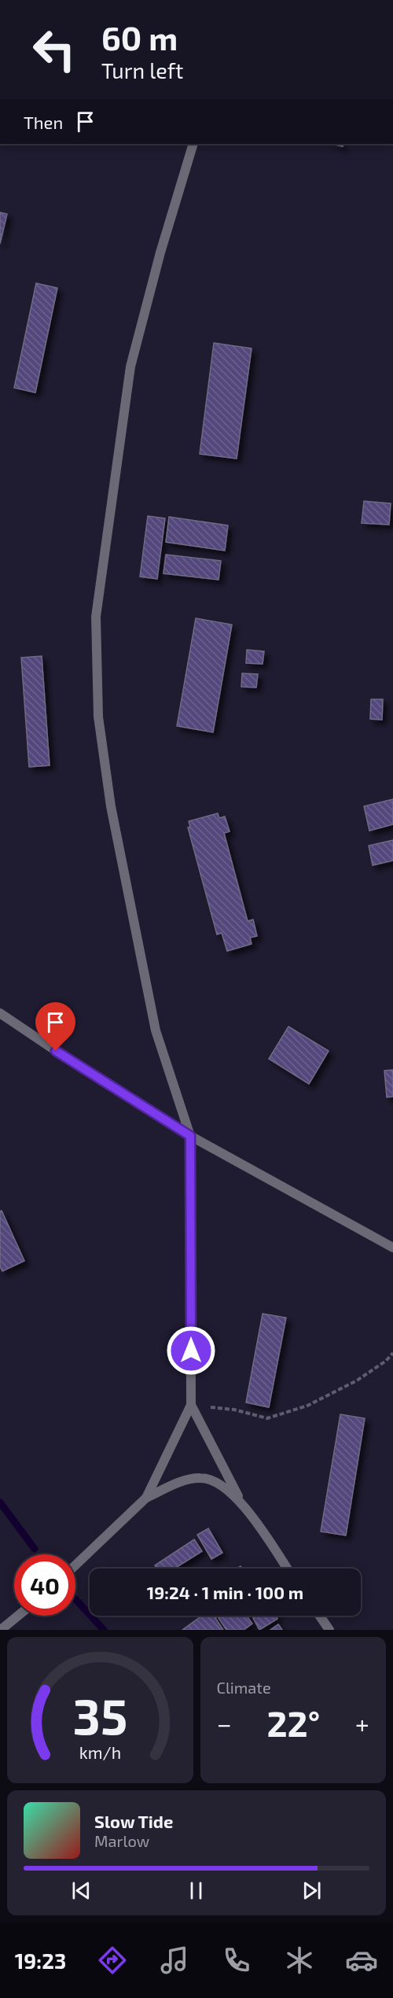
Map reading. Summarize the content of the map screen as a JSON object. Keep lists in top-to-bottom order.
{
  "page": {
    "turn": ["60 m", "Turn left"],
    "then": "Then",
    "limit": "40",
    "trip": "19:24 · 1 min · 100 m",
    "tile": "Climate",
    "heat": ["−", "22°", "+"],
    "song": ["Slow Tide", "Marlow"],
    "tabs": "19:23",
    "gauge": ["35", "km/h"]
  }
}
